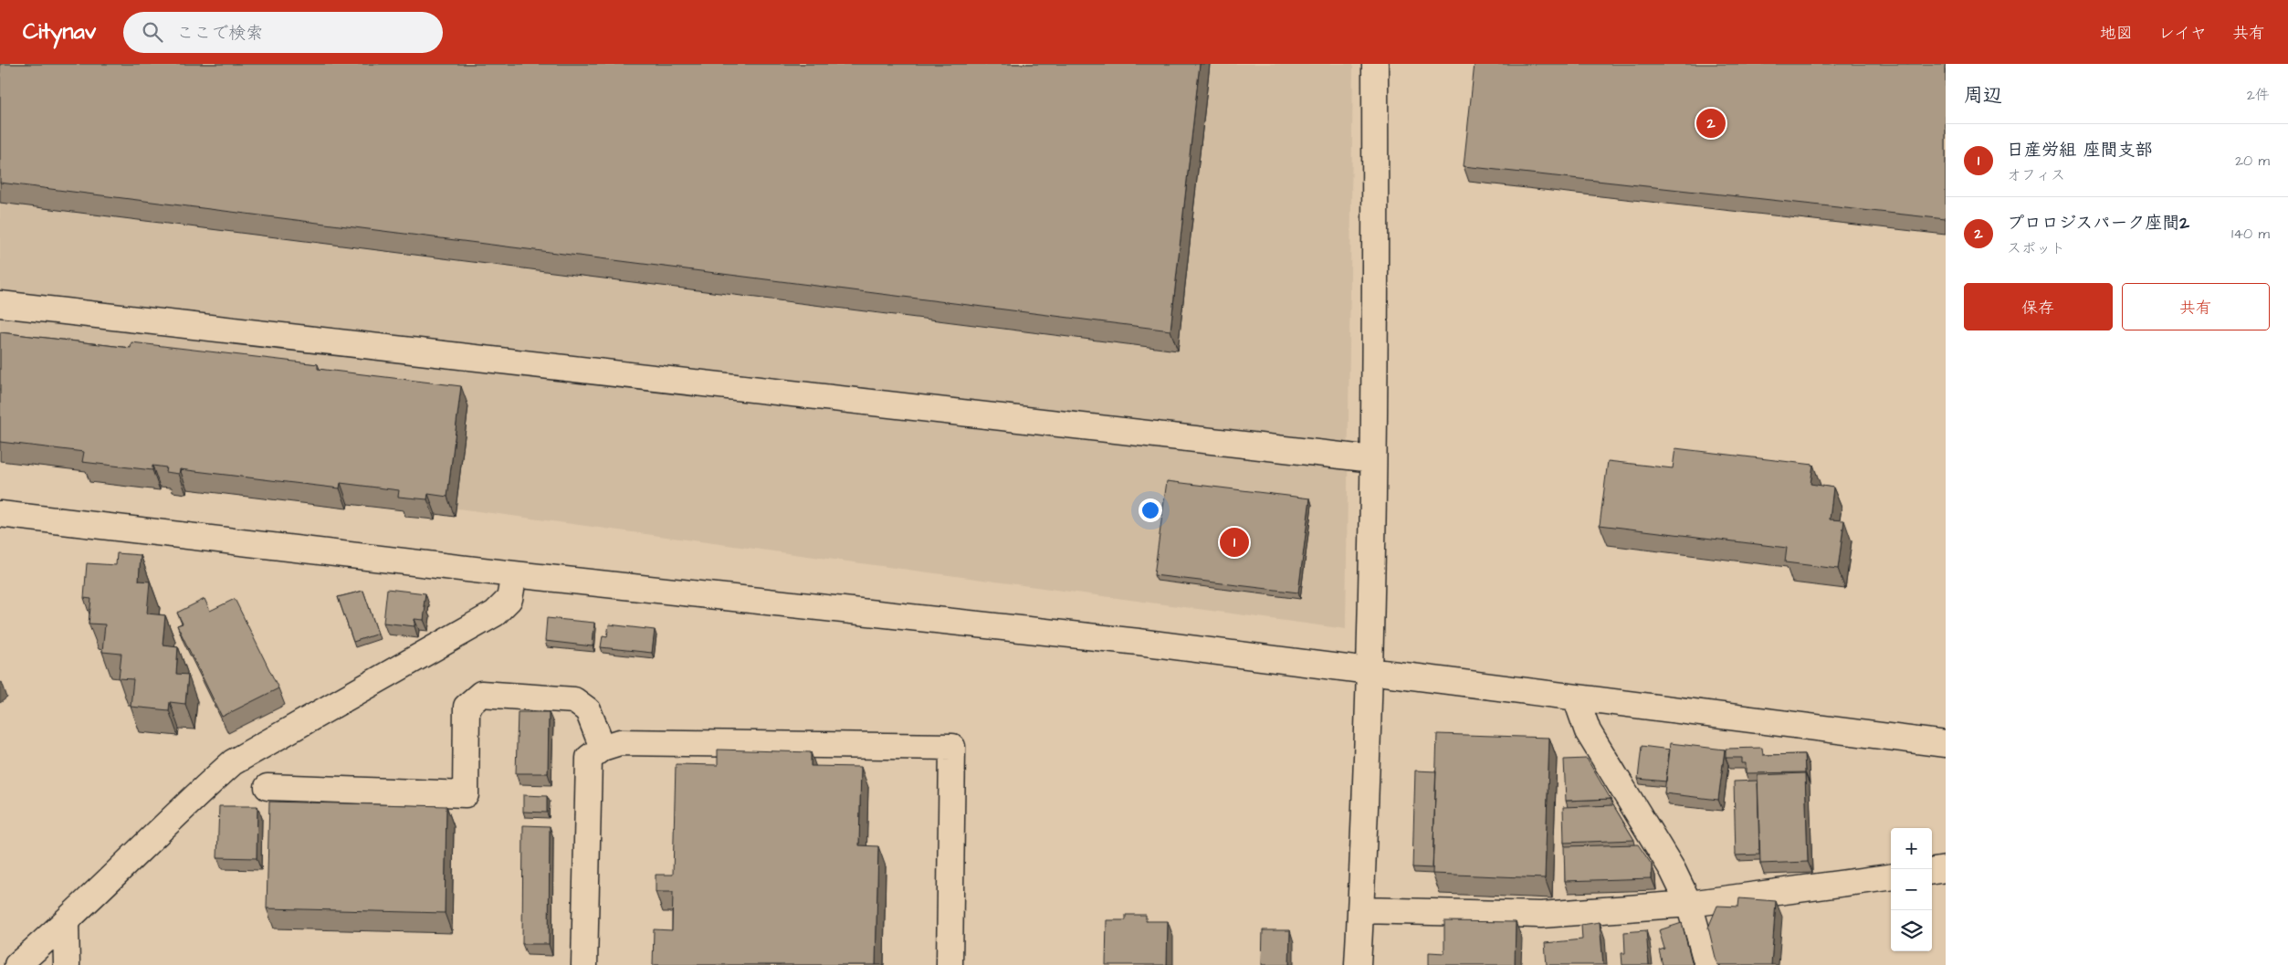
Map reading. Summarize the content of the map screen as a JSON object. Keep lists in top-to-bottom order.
{
  "page": {
    "header": "Citynav",
    "search": "ここで検索",
    "nav": ["地図", "レイヤ", "共有"],
    "heading": ["周辺", "2件"],
    "pins": ["2", "1"],
    "list": [
      {
        "mark": "1",
        "name": "日産労組 座間支部",
        "note": "オフィス",
        "value": "20 m"
      },
      {
        "mark": "2",
        "name": "プロロジスパーク座間2",
        "note": "スポット",
        "value": "140 m"
      }
    ],
    "buttons": ["保存", "共有"],
    "map_buttons": ["+", "−"]
  }
}
